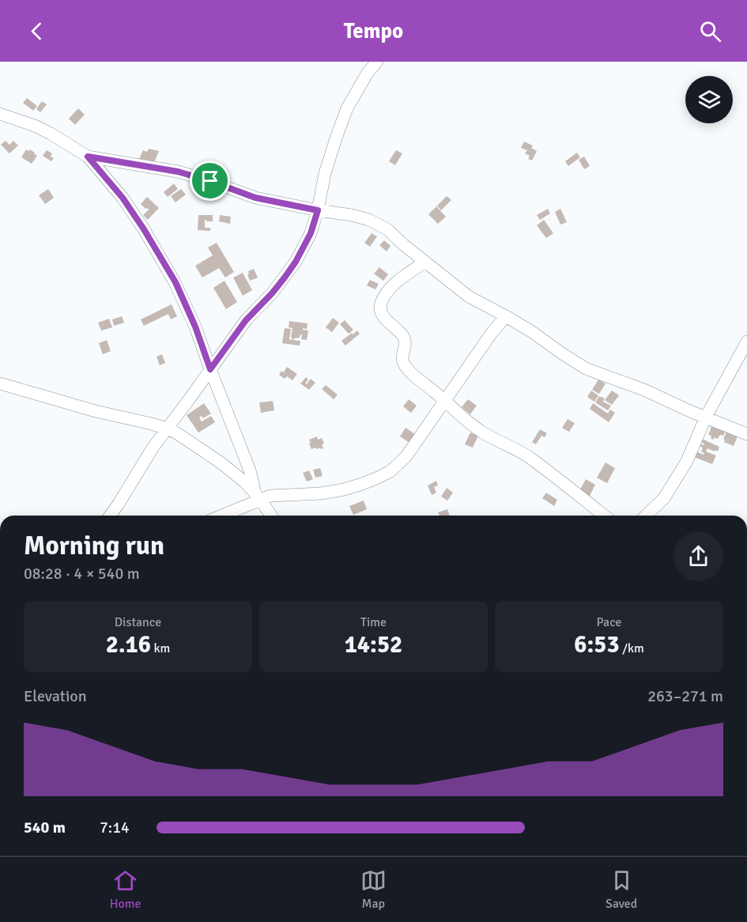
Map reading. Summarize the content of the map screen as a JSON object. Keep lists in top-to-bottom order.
{
  "page": {
    "header": "Tempo",
    "heading": ["Morning run", "08:28 · 4 × 540 m"],
    "stats": [
      ["Distance", "2.16 km"],
      ["Time", "14:52"],
      ["Pace", "6:53 /km"]
    ],
    "chart": ["Elevation", "263–271 m"],
    "list": [
      {
        "name": "540 m",
        "note": "7:14"
      }
    ],
    "tabs": ["Home", "Map", "Saved"]
  }
}
